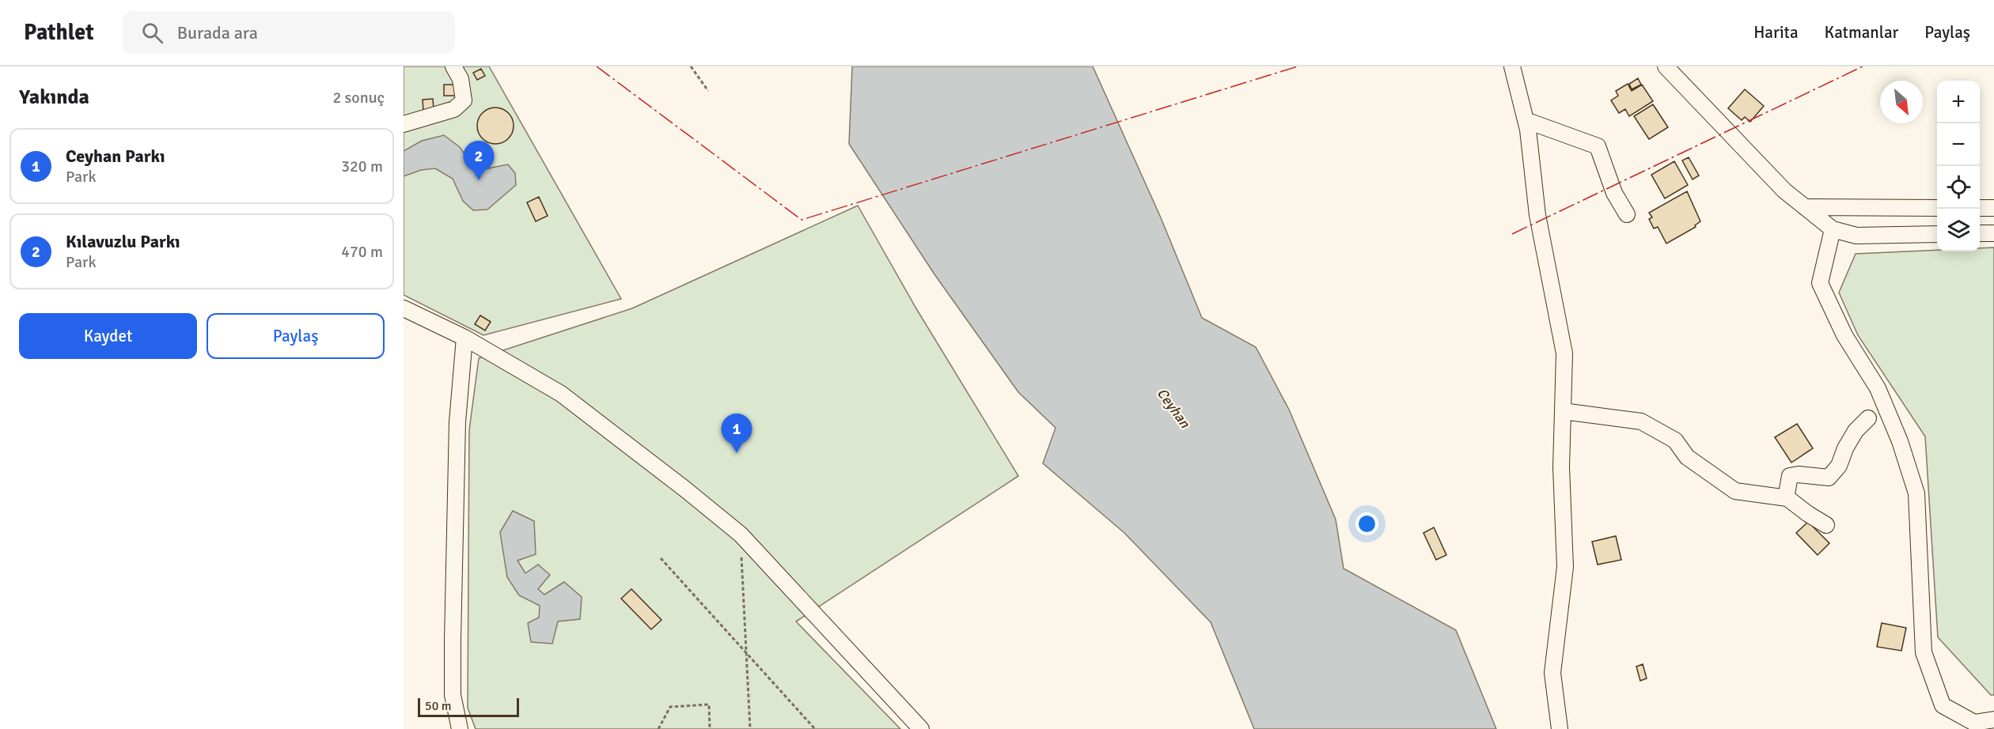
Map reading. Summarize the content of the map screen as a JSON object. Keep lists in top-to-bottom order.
{
  "water": ["Ceyhan"],
  "scale_bar": "50 m",
  "north": "bottom right",
  "page": {
    "header": "Pathlet",
    "search": "Burada ara",
    "nav": ["Harita", "Katmanlar", "Paylaş"],
    "heading": ["Yakında", "2 sonuç"],
    "map_buttons": ["+", "−"],
    "list": [
      {
        "mark": "1",
        "name": "Ceyhan Parkı",
        "note": "Park",
        "value": "320 m"
      },
      {
        "mark": "2",
        "name": "Kılavuzlu Parkı",
        "note": "Park",
        "value": "470 m"
      }
    ],
    "pins": ["2", "1"],
    "buttons": ["Kaydet", "Paylaş"],
    "scale": "50 m"
  }
}
